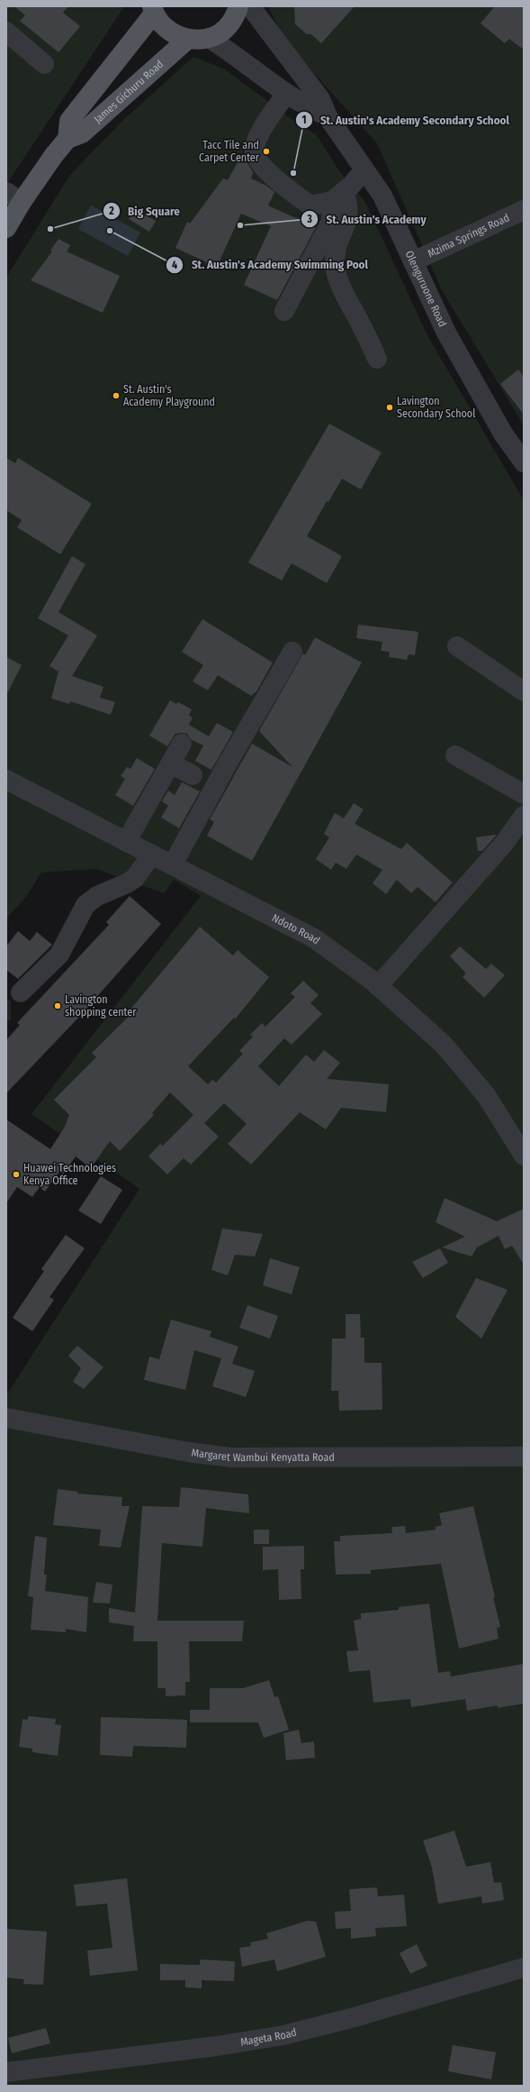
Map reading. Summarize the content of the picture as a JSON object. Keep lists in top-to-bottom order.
{
  "streets": {
    "main road": ["James Gichuru Road"],
    "street": [
      "Mzima Springs Road",
      "Olenguruone Road",
      "Ndoto Road",
      "Margaret Wambui Kenyatta Road",
      "Mageta Road"
    ]
  },
  "crossings": [
    ["Mzima Springs Road", "Olenguruone Road"]
  ],
  "places": [
    "Tacc Tile and Carpet Center",
    "St. Austin's Academy Secondary School",
    "St. Austin's Academy",
    "Big Square",
    "St. Austin's Academy Swimming Pool",
    "St. Austin's Academy Playground",
    "Lavington Secondary School",
    "Lavington shopping center",
    "Huawei Technologies Kenya Office"
  ]
}
